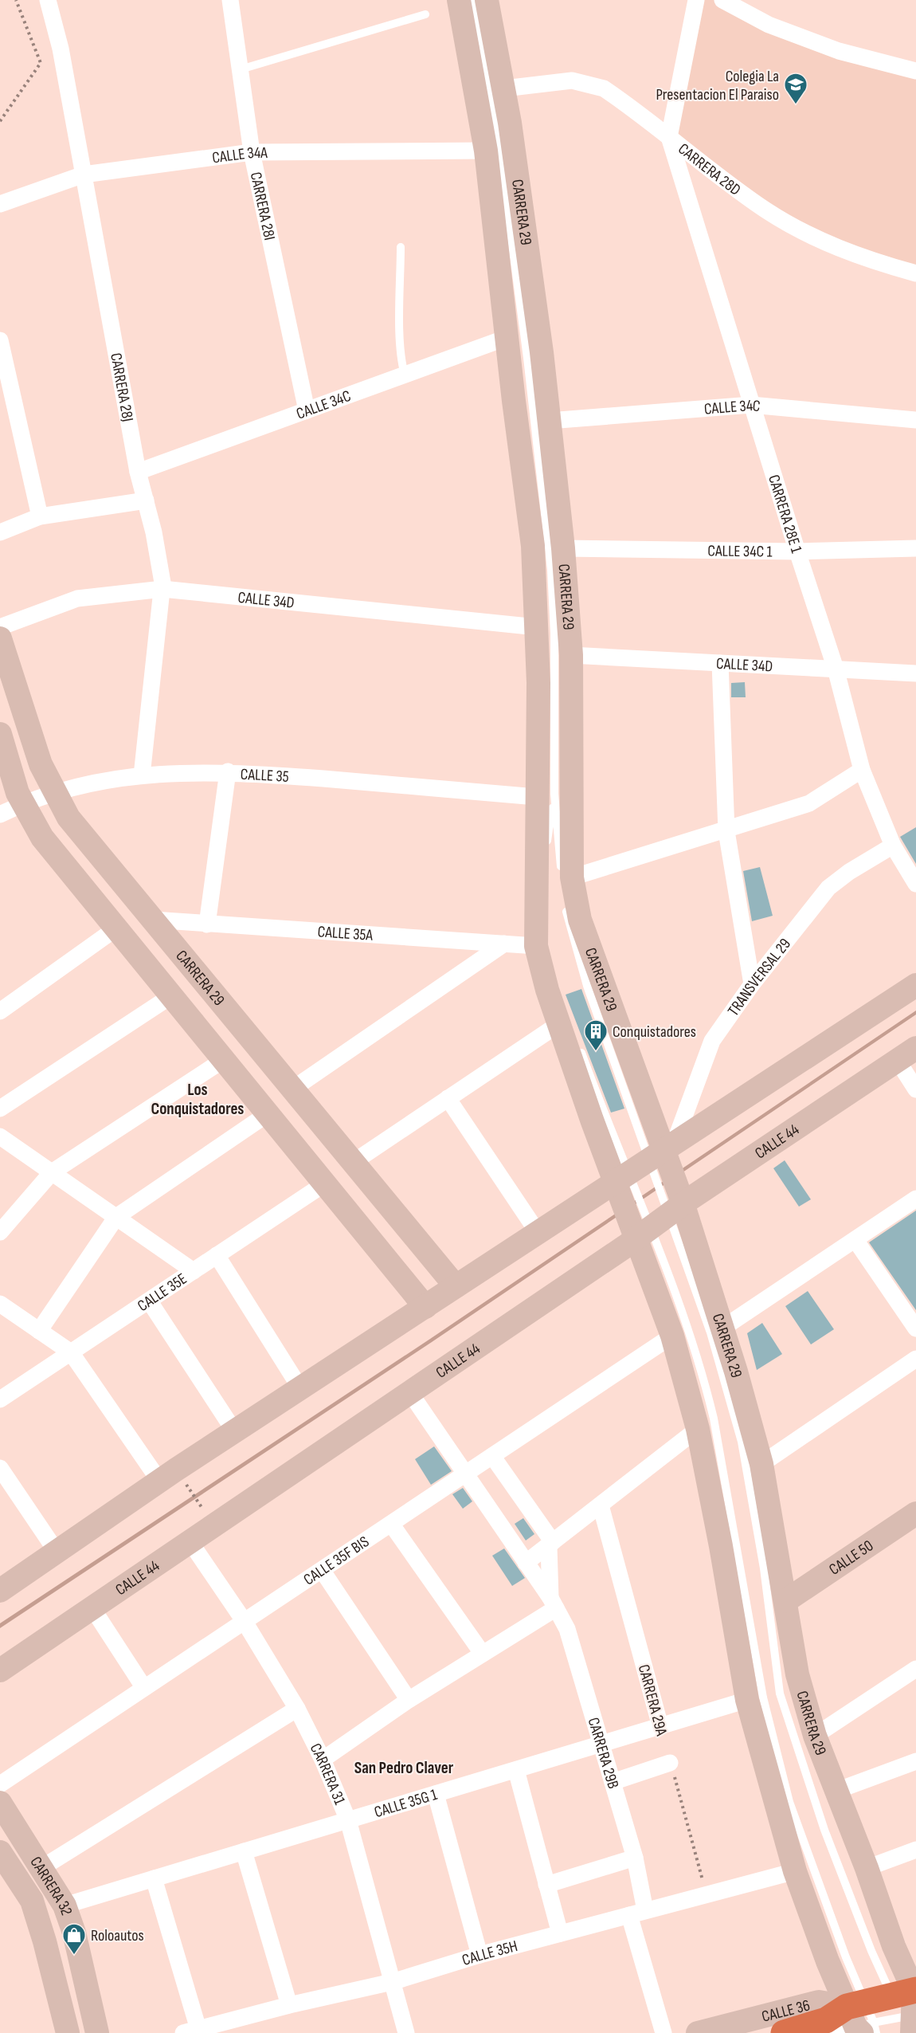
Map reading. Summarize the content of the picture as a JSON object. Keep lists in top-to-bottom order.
{
  "streets": {
    "main road": [
      "CARRERA 29",
      "CALLE 44",
      "CALLE 50",
      "CARRERA 32",
      "CALLE 36"
    ],
    "street": [
      "CALLE 34A",
      "CARRERA 28D",
      "CARRERA 28I",
      "CARRERA 28J",
      "CALLE 34C",
      "CARRERA 28E 1",
      "CALLE 34C 1",
      "CALLE 34D",
      "CALLE 35",
      "CALLE 35A",
      "TRANSVERSAL 29",
      "CALLE 35E",
      "CALLE 35F BIS",
      "CARRERA 29A",
      "CARRERA 29B",
      "CARRERA 31",
      "CALLE 35G 1",
      "CALLE 35H"
    ]
  },
  "crossings": [
    ["CALLE 34A", "CARRERA 28I"],
    ["CALLE 34A", "CARRERA 29"],
    ["CALLE 34A", "CARRERA 28J"],
    ["CARRERA 28D", "CARRERA 29"],
    ["CARRERA 28D", "CARRERA 28E 1"],
    ["CARRERA 28I", "CALLE 34C"],
    ["CARRERA 29", "CALLE 34C"],
    ["CARRERA 29", "CALLE 34C 1"],
    ["CARRERA 29", "CALLE 34D"],
    ["CARRERA 29", "CALLE 35"],
    ["CARRERA 29", "CALLE 35A"],
    ["CARRERA 29", "TRANSVERSAL 29"],
    ["CARRERA 29", "CALLE 44"],
    ["CARRERA 29", "CALLE 50"],
    ["CARRERA 29", "CALLE 35F BIS"],
    ["CARRERA 29", "CALLE 35G 1"],
    ["CARRERA 29", "CALLE 35H"],
    ["CARRERA 29", "CALLE 36"],
    ["CARRERA 28J", "CALLE 34C"],
    ["CARRERA 28J", "CALLE 34D"],
    ["CARRERA 28J", "CALLE 35"],
    ["CALLE 34C", "CARRERA 28E 1"],
    ["CARRERA 28E 1", "CALLE 34C 1"],
    ["CARRERA 28E 1", "CALLE 34D"],
    ["CARRERA 28E 1", "TRANSVERSAL 29"],
    ["CALLE 44", "CARRERA 29B"],
    ["CALLE 44", "CARRERA 31"],
    ["CALLE 35F BIS", "CARRERA 29B"],
    ["CALLE 35F BIS", "CARRERA 31"],
    ["CARRERA 29A", "CALLE 35G 1"],
    ["CARRERA 29B", "CALLE 35G 1"],
    ["CARRERA 29B", "CALLE 35H"],
    ["CARRERA 31", "CALLE 35G 1"],
    ["CARRERA 31", "CALLE 35H"],
    ["CALLE 35G 1", "CARRERA 32"]
  ],
  "districts": ["Los Conquistadores", "San Pedro Claver"],
  "places": {
    "school or university": ["Colegia La Presentacion El Paraiso"],
    "building": ["Conquistadores"],
    "shop": ["Roloautos"]
  }
}
